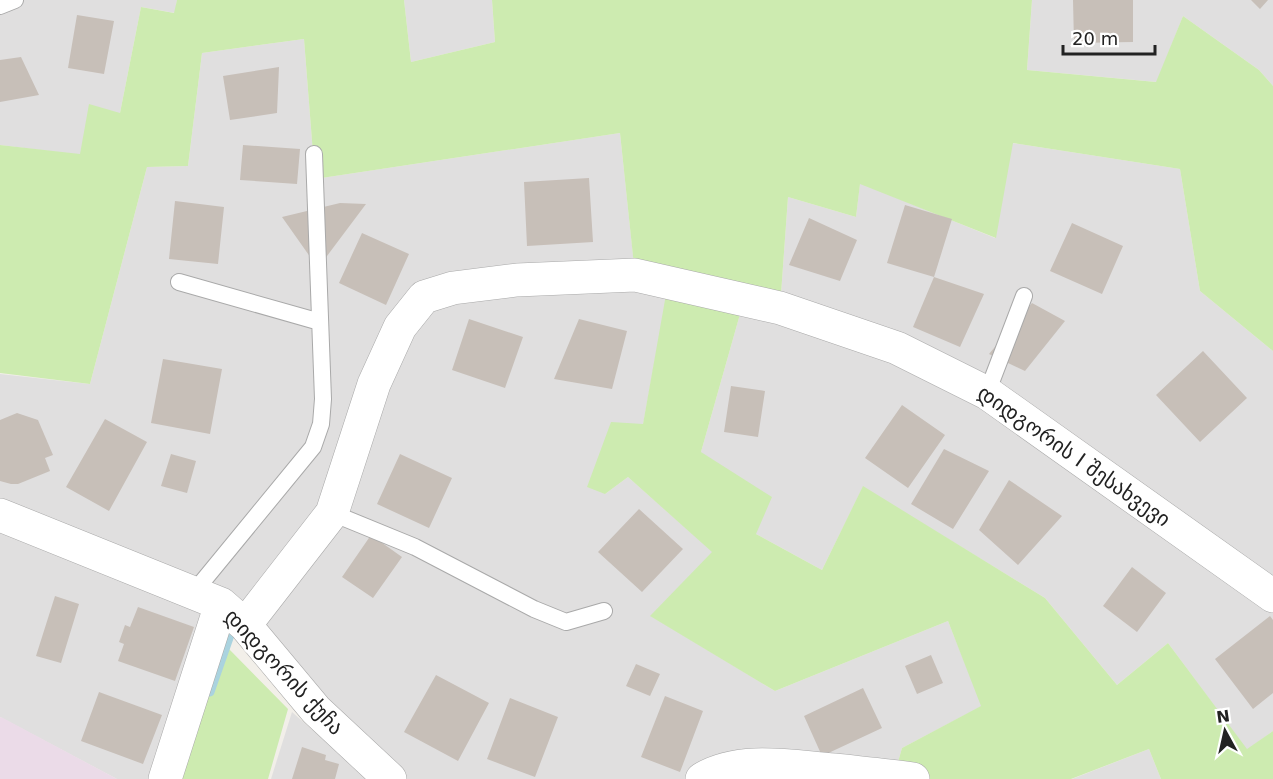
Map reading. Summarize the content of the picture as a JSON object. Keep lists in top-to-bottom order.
{
  "streets": {
    "street": ["დიდგორის I შესახვევი", "დიდგორის ქუჩა"]
  },
  "crossings": [
    ["დიდგორის I შესახვევი", "დიდგორის ქუჩა"]
  ],
  "scale_bar": "20 m",
  "north": "top"
}
